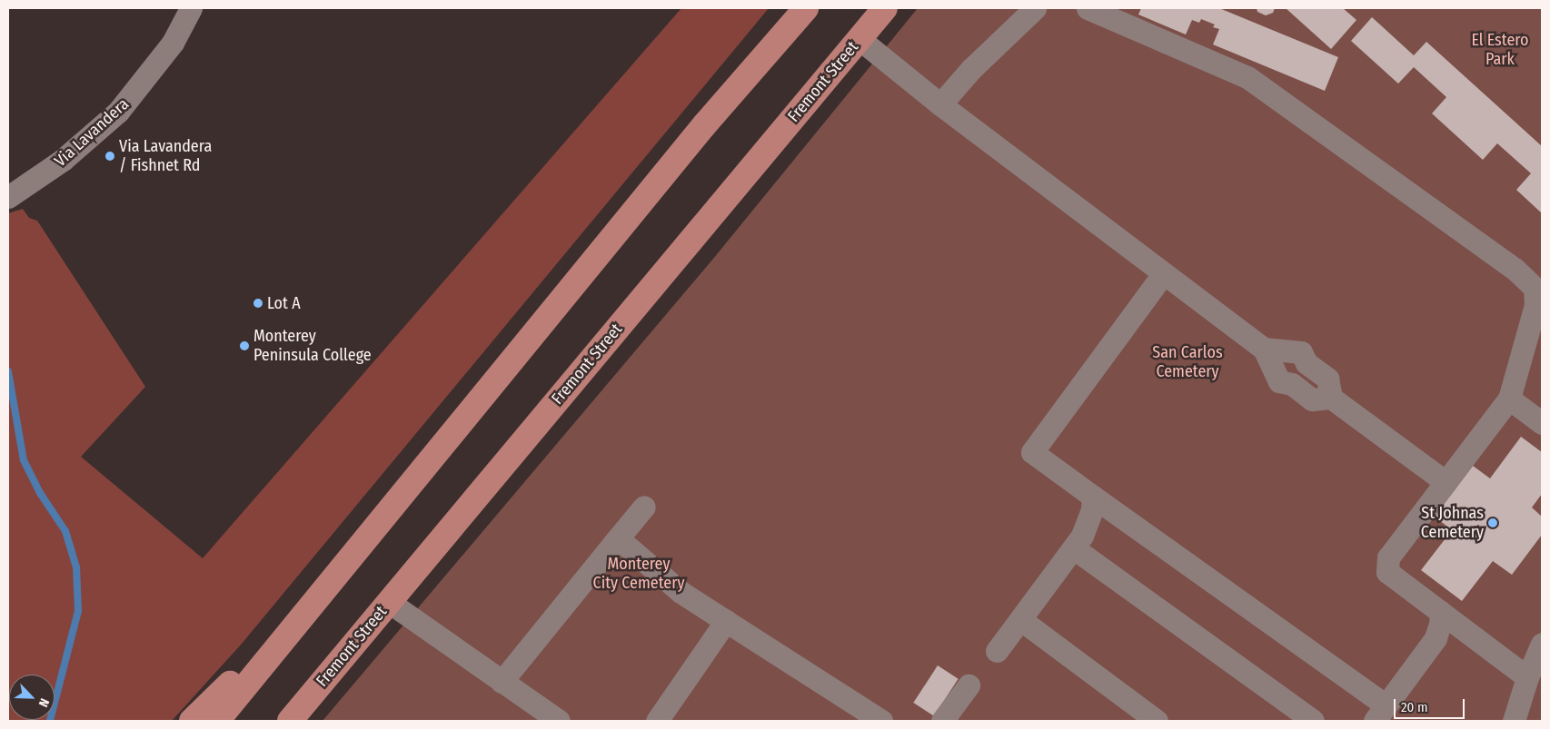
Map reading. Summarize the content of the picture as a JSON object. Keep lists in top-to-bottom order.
{
  "streets": {
    "main road": ["Fremont Street"],
    "street": ["Via Lavandera"]
  },
  "parks": ["El Estero Park", "San Carlos Cemetery", "Monterey City Cemetery"],
  "places": [
    "Via Lavandera / Fishnet Rd",
    "Lot A",
    "Monterey Peninsula College",
    "St Johnas Cemetery"
  ],
  "scale_bar": "20 m",
  "north": "bottom right"
}
